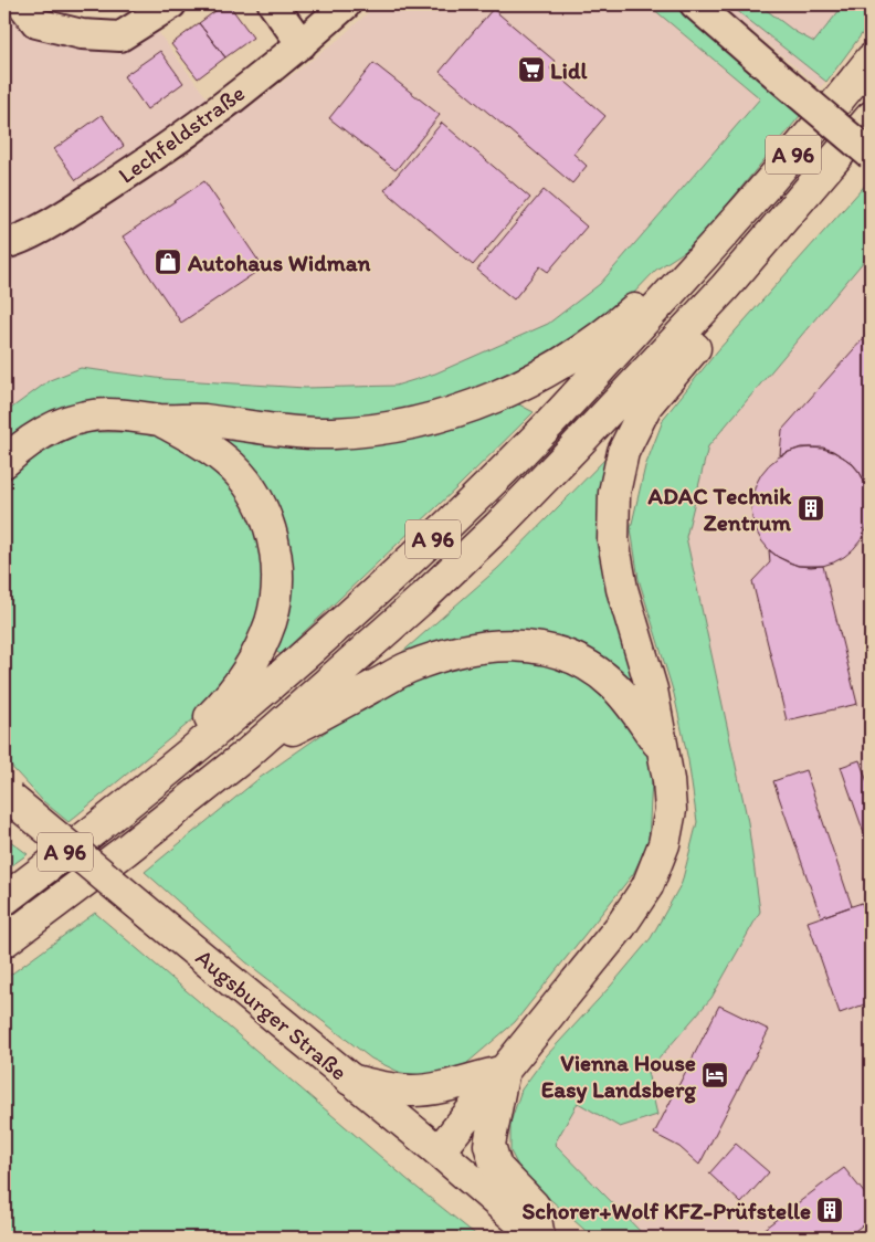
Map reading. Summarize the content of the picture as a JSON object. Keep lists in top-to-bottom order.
{
  "streets": {
    "main road": ["A 96", "Augsburger Straße"],
    "street": ["Lechfeldstraße"]
  },
  "places": {
    "supermarket": ["Lidl"],
    "shop": ["Autohaus Widman"],
    "building": ["ADAC Technik Zentrum", "Schorer+Wolf KFZ-Prüfstelle"],
    "hotel": ["Vienna House Easy Landsberg"]
  }
}
